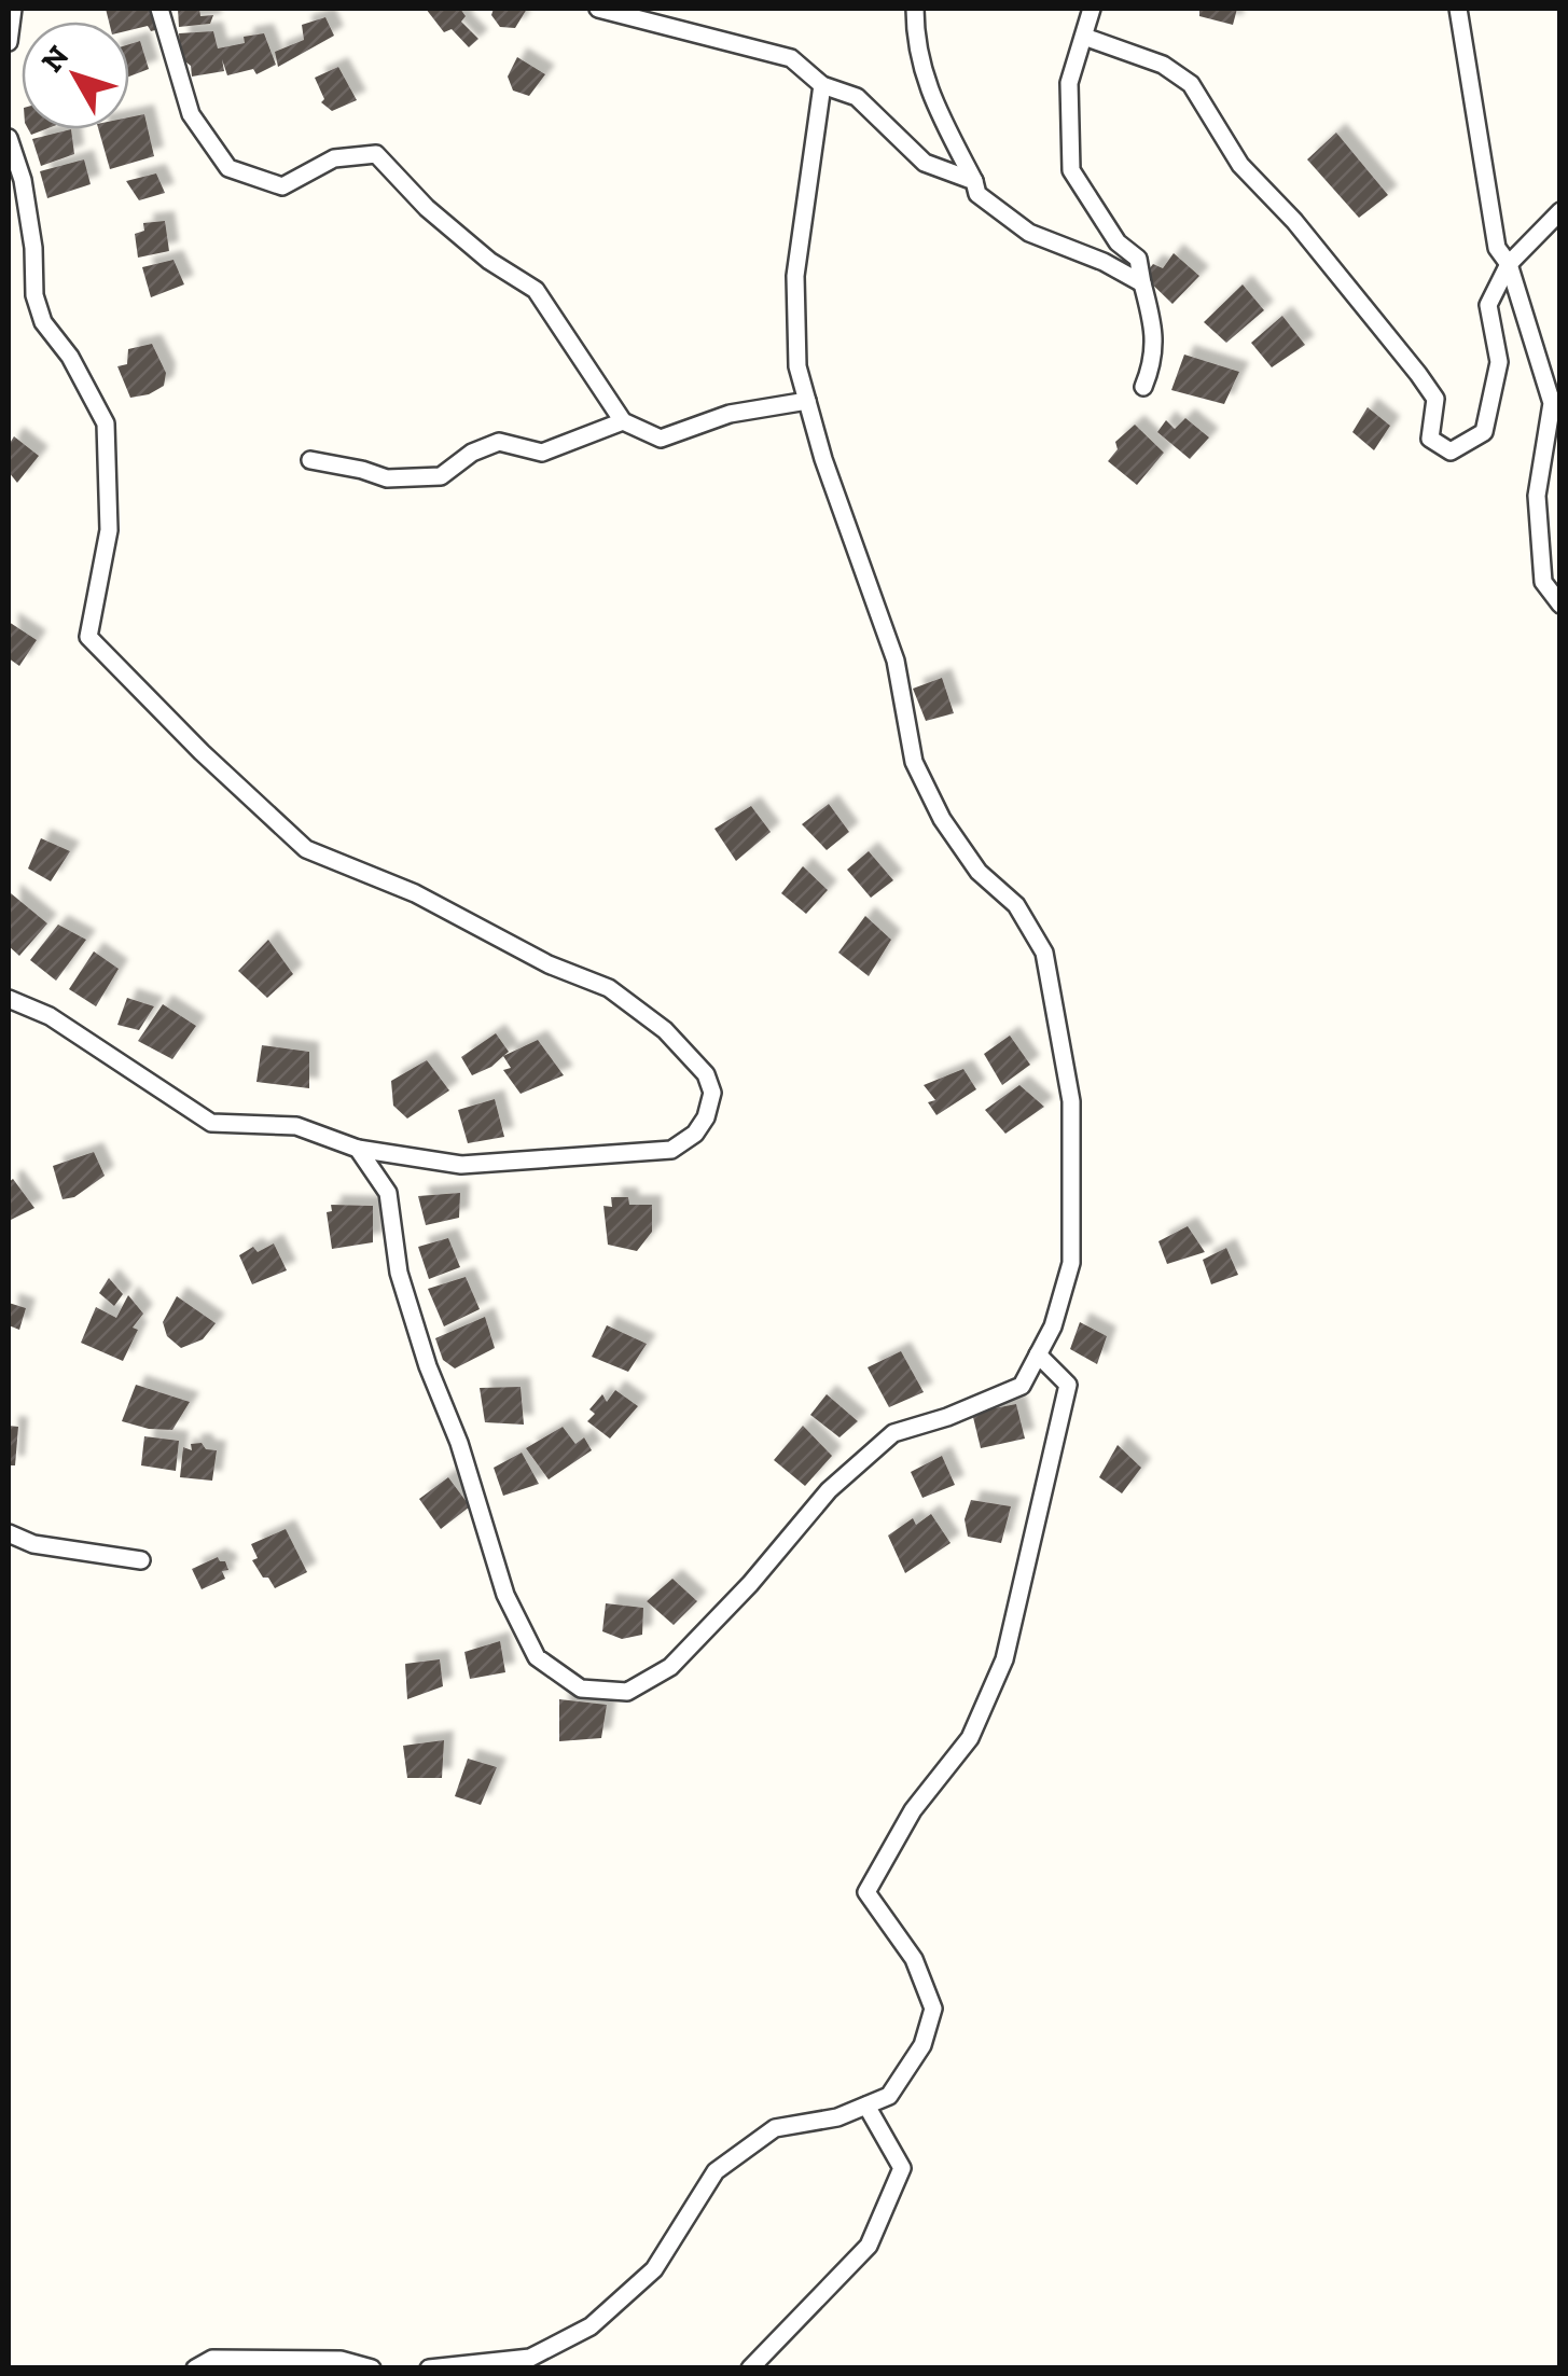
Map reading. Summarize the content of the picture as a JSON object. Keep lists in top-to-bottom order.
{
  "north": "top left"
}
